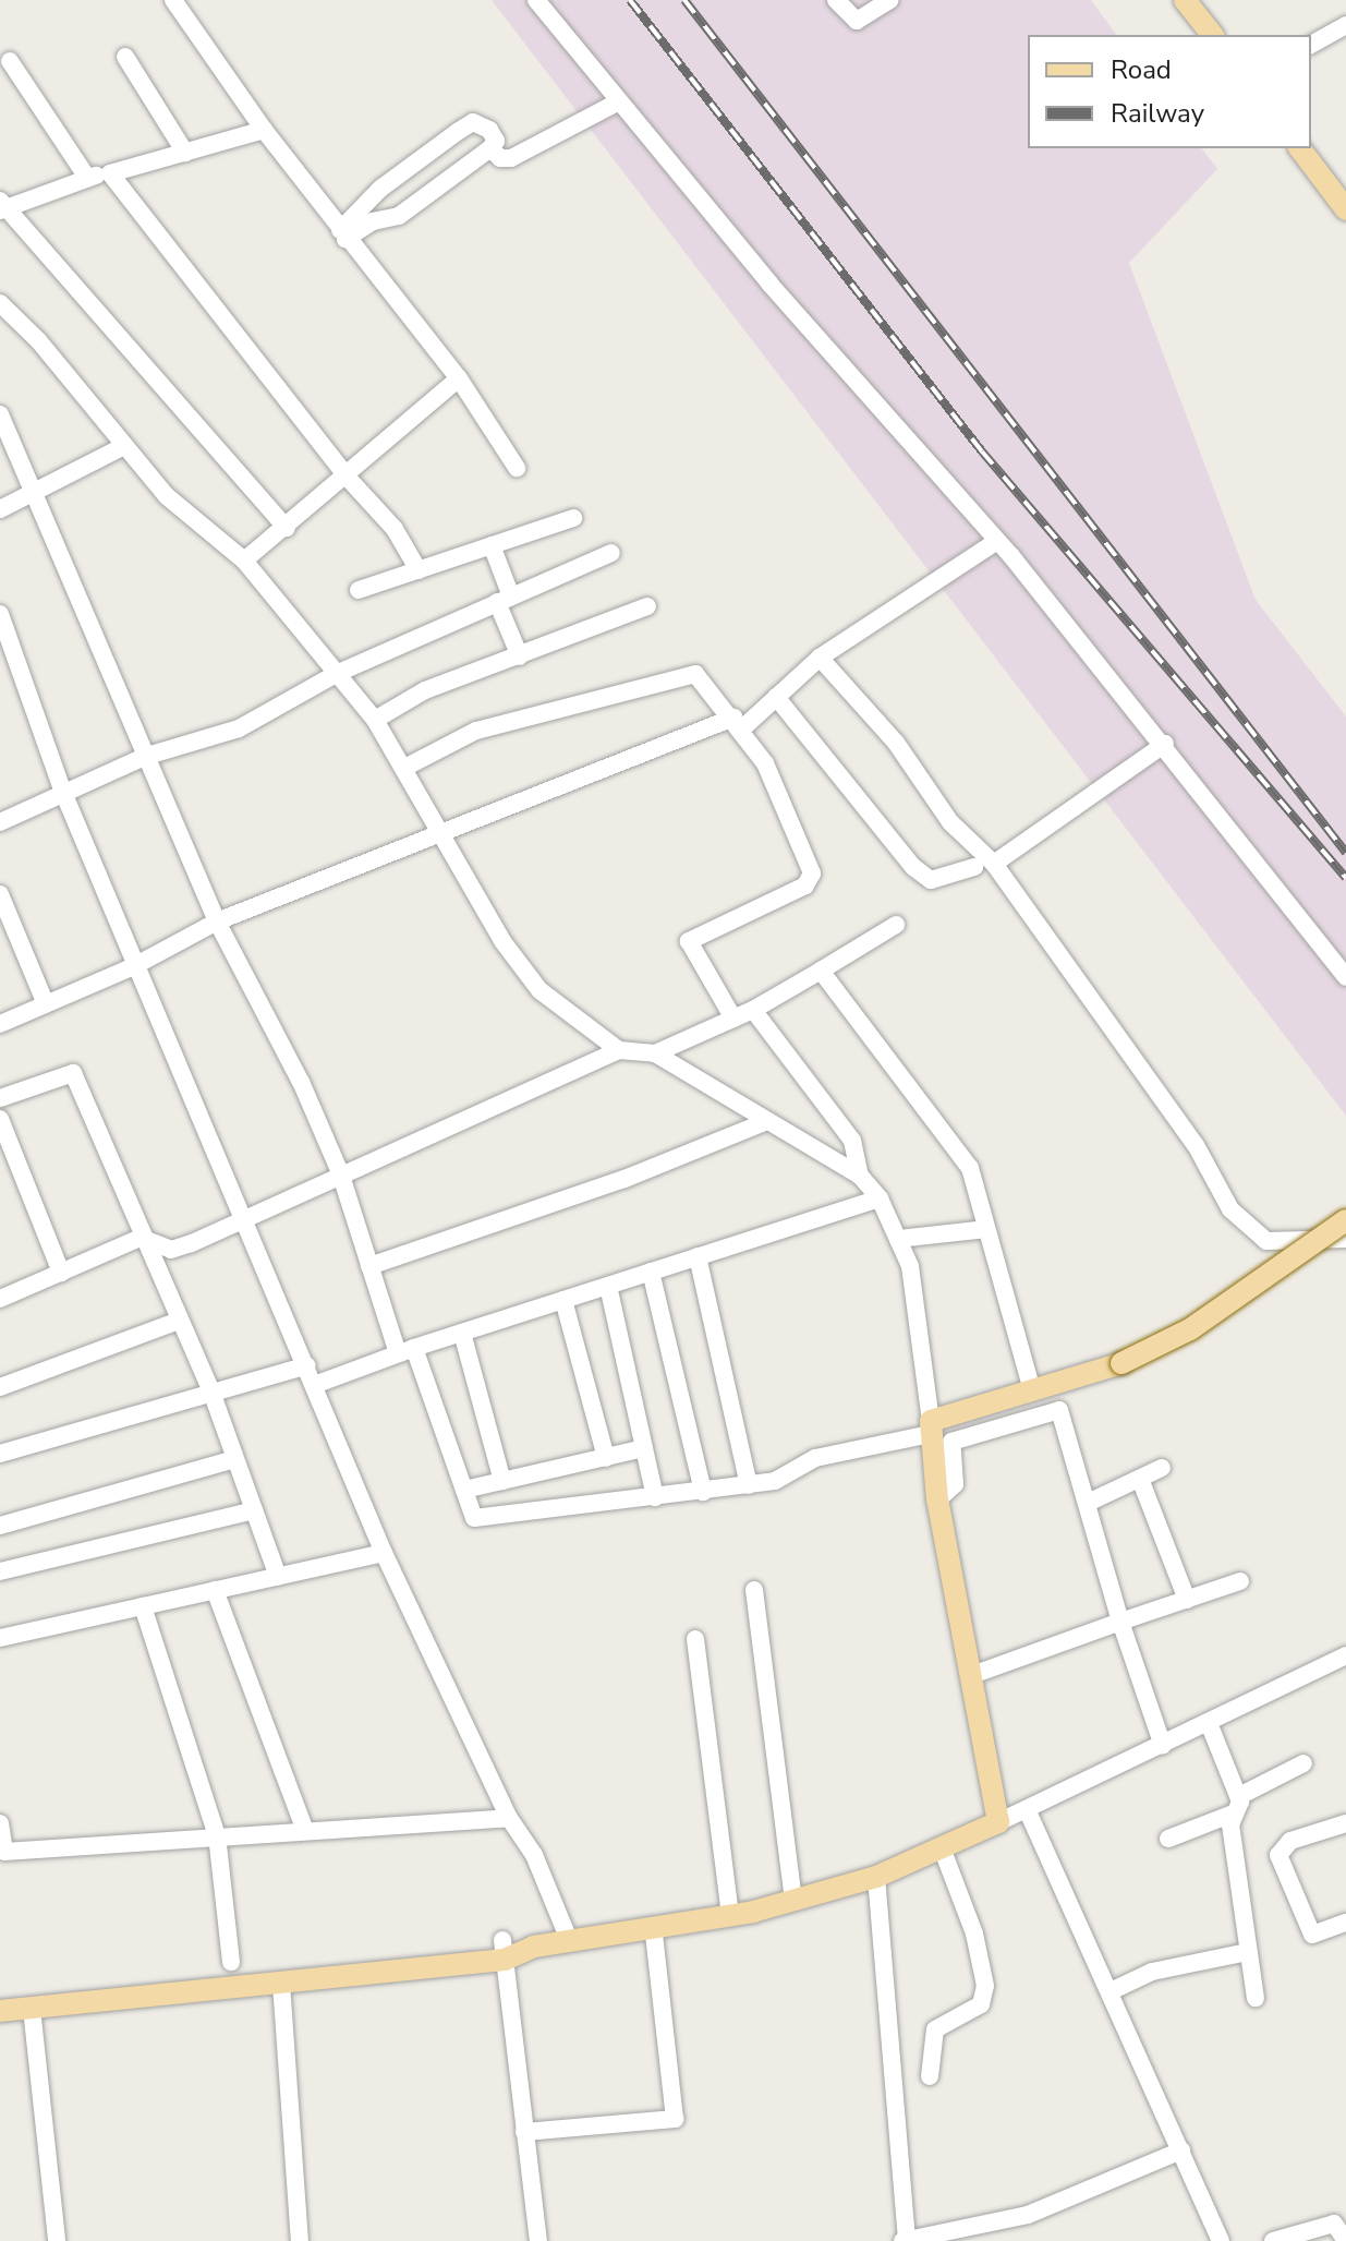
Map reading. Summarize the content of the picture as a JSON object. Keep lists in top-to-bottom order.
{
  "legend": ["Road", "Railway"]
}
